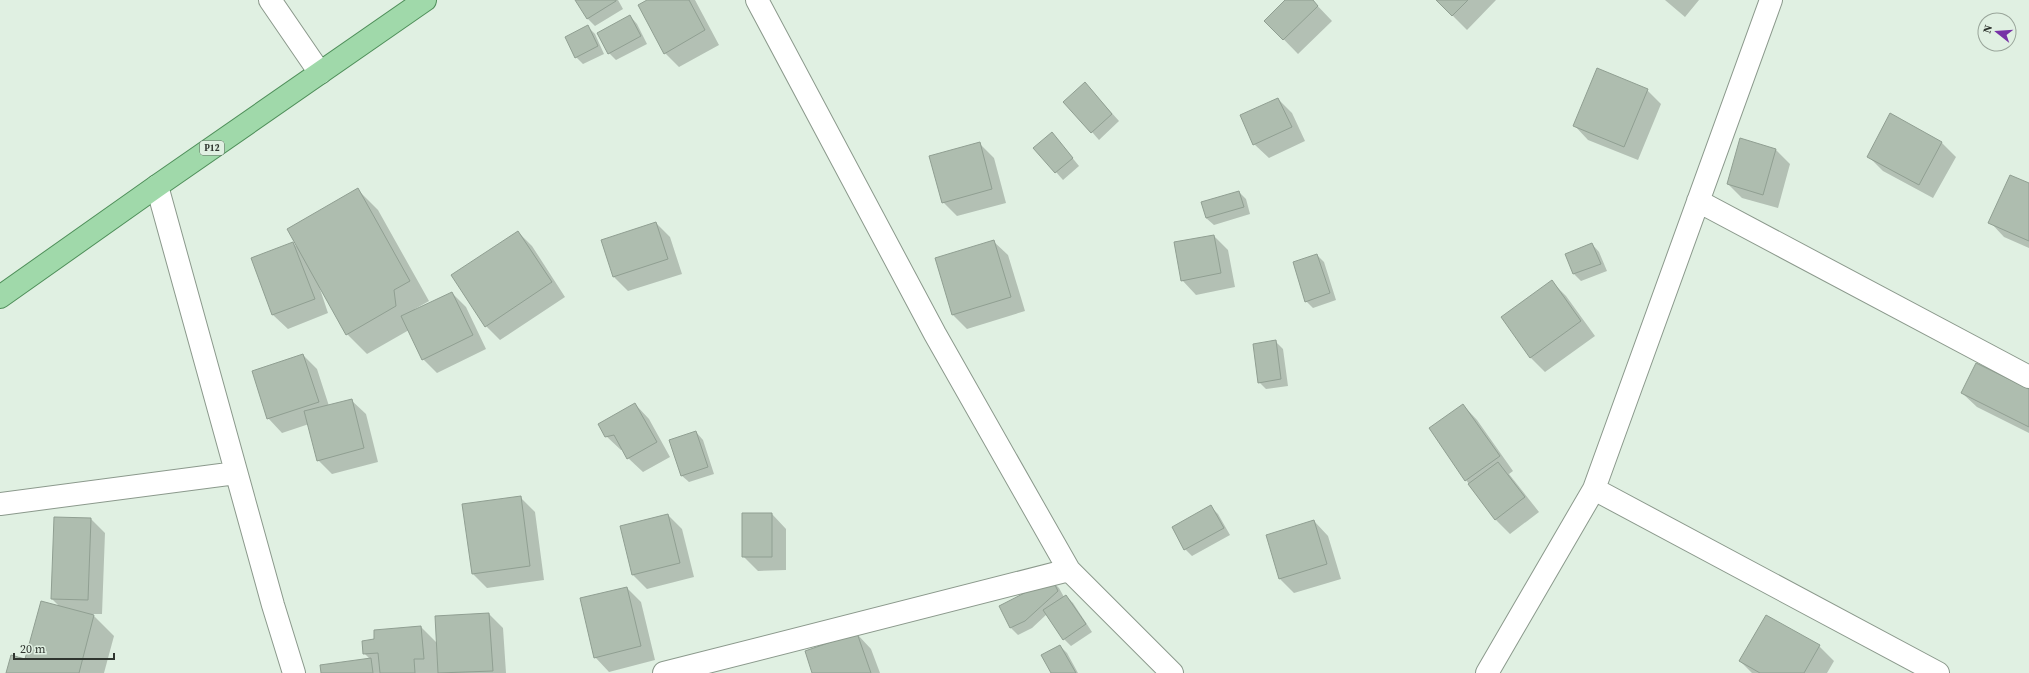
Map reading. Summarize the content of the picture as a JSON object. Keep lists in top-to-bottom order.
{
  "streets": {
    "main road": ["P12"]
  },
  "scale_bar": "20 m",
  "north": "left"
}
